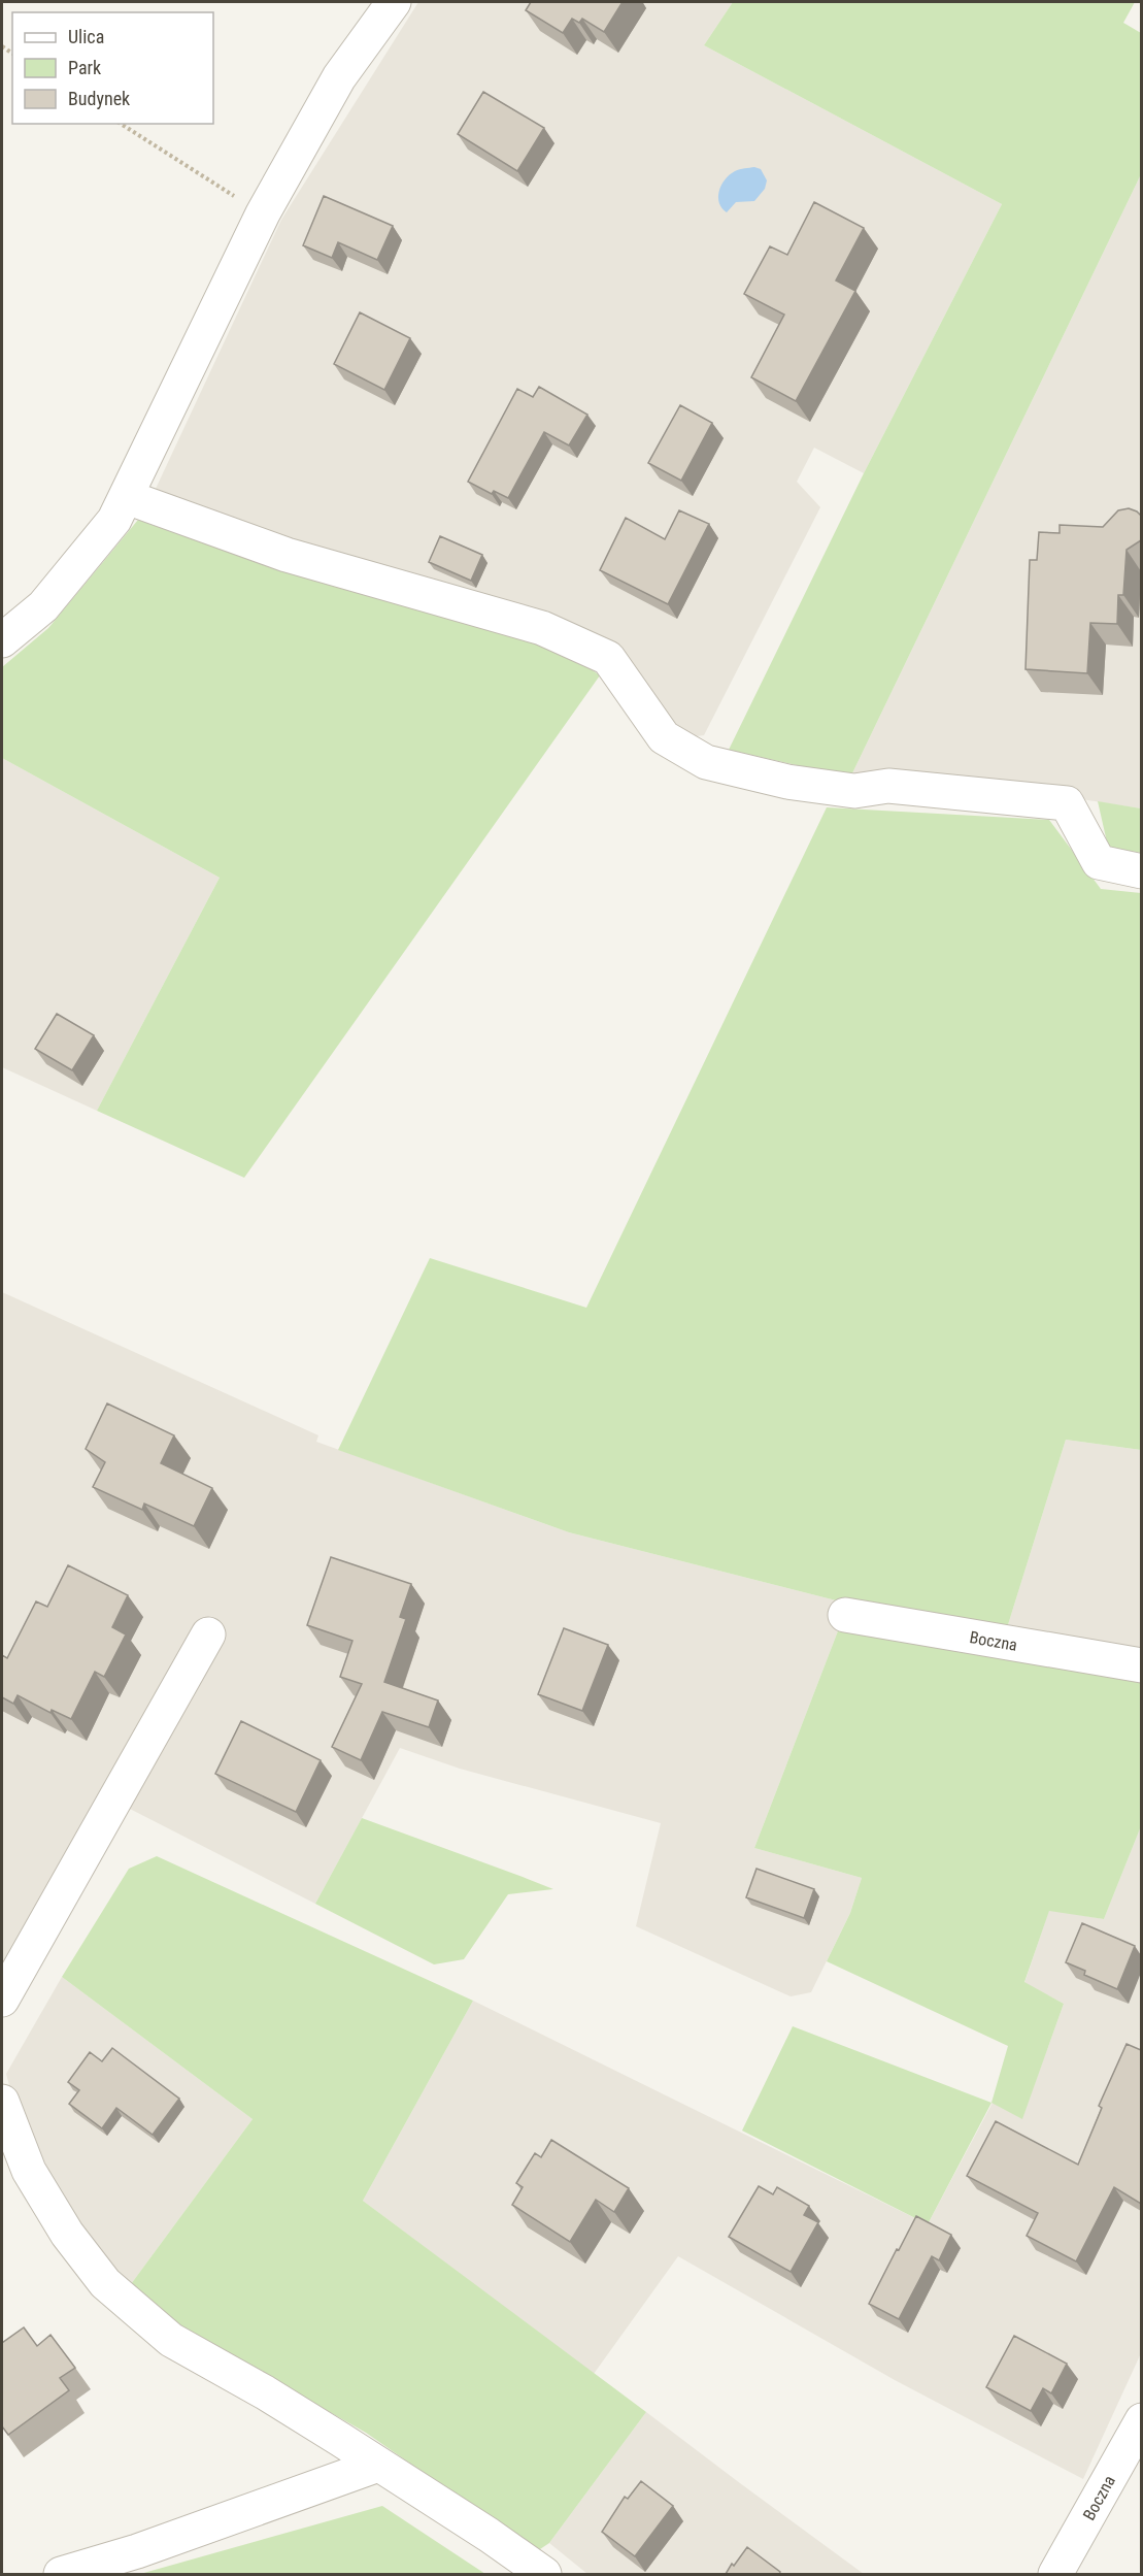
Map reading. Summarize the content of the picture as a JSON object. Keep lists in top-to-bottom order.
{
  "streets": {
    "street": ["Boczna"]
  },
  "legend": ["Ulica", "Park", "Budynek"]
}
